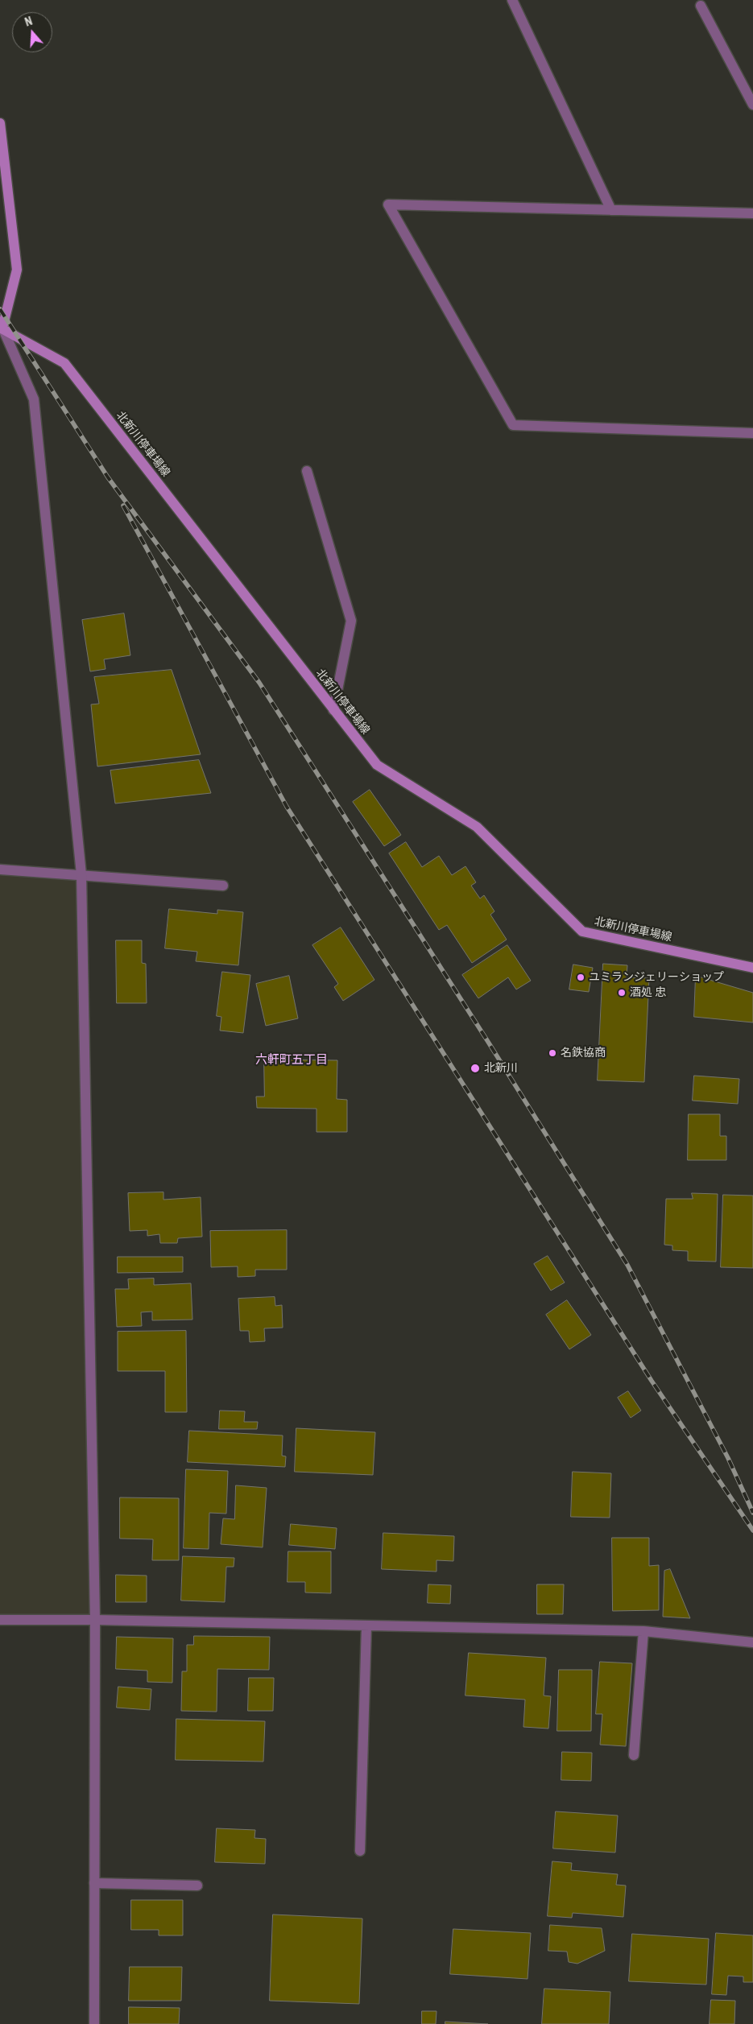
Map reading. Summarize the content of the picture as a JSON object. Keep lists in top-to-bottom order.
{
  "streets": {
    "main road": ["北新川停車場線"]
  },
  "districts": ["六軒町五丁目"],
  "places": [
    "ユミランジェリーショップ",
    "酒処 忠",
    "名鉄協商",
    "北新川"
  ],
  "north": "top"
}
